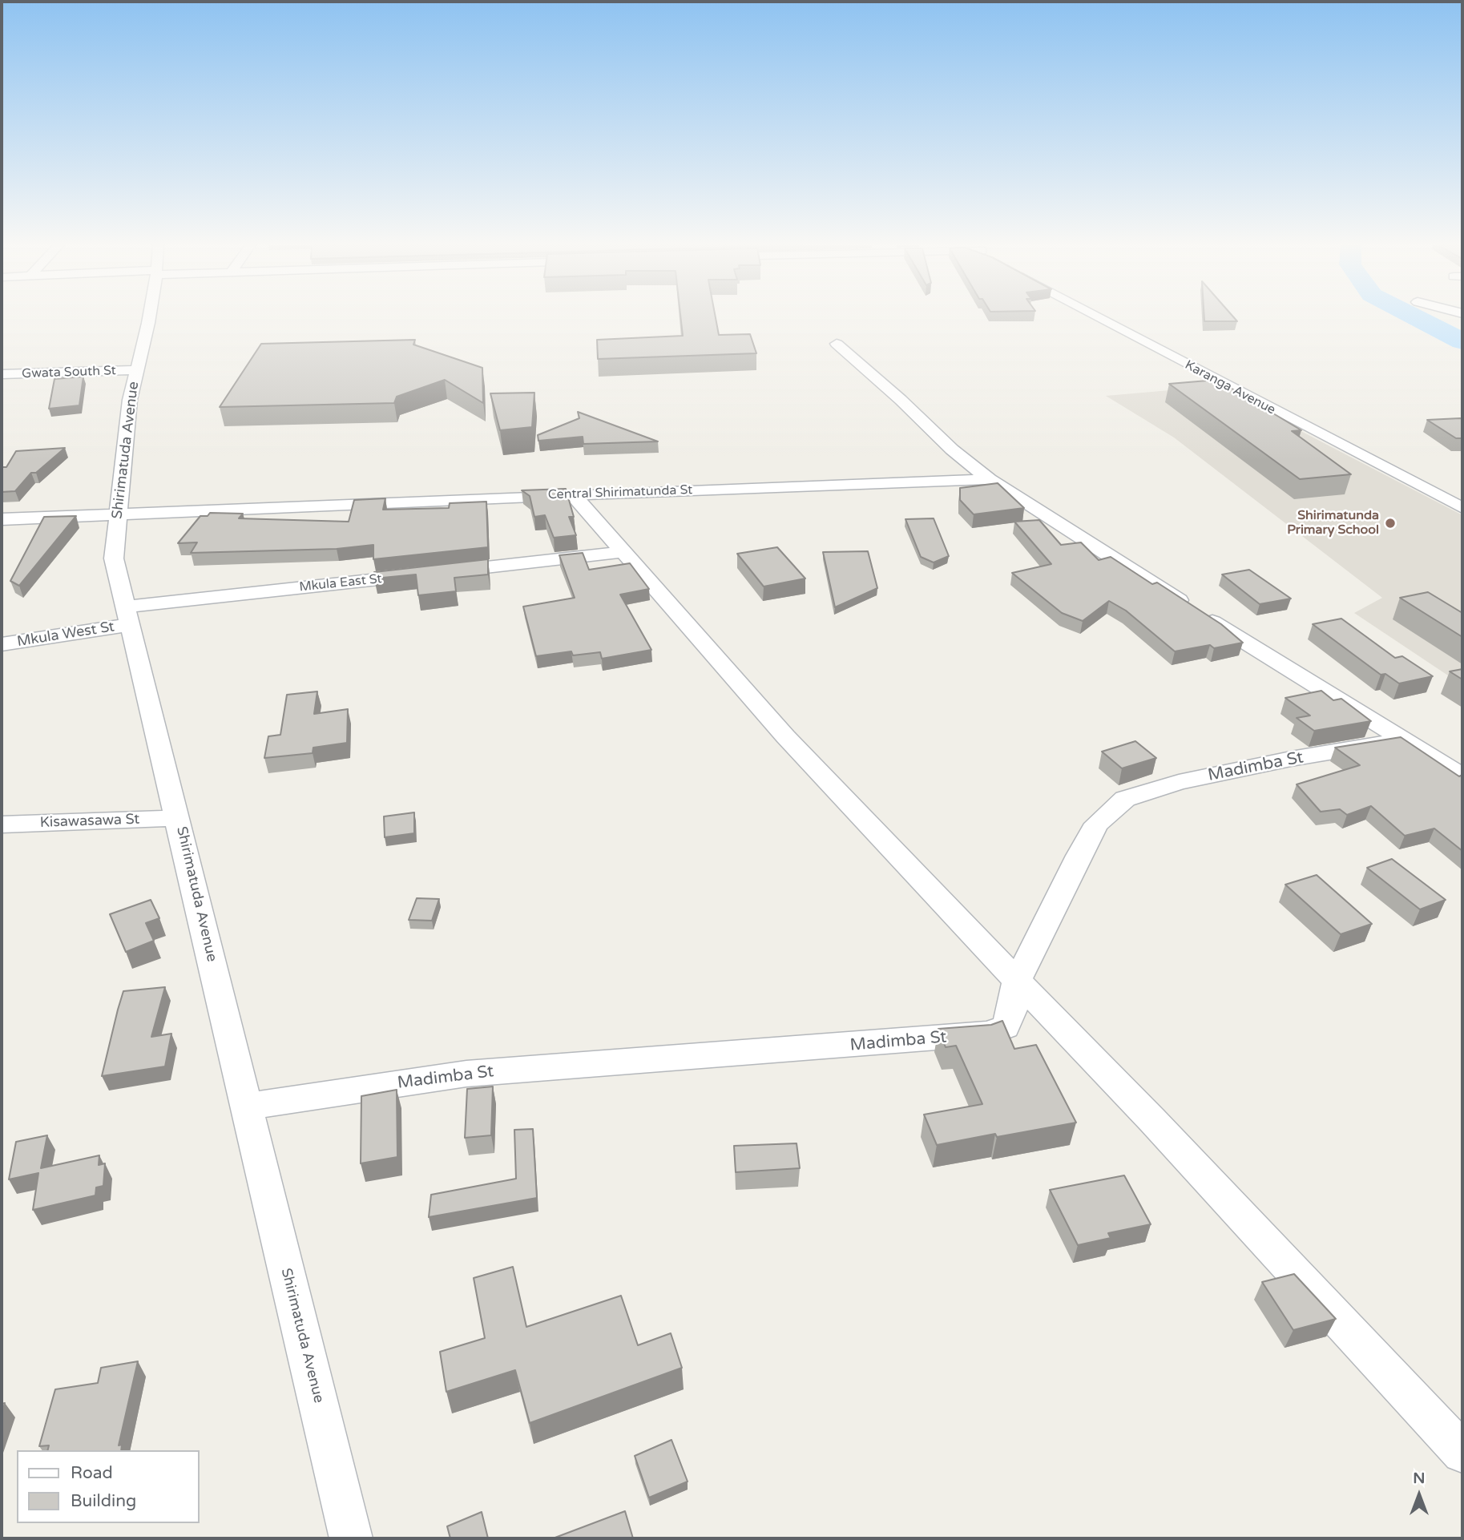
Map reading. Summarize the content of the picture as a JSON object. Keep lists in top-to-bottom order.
{
  "streets": {
    "street": [
      "Gwata South St",
      "Karanga Avenue",
      "Shirimatuda Avenue",
      "Central Shirimatunda St",
      "Mkula East St",
      "Mkula West St",
      "Madimba St",
      "Kisawasawa St"
    ]
  },
  "crossings": [
    ["Gwata South St", "Shirimatuda Avenue"],
    ["Shirimatuda Avenue", "Central Shirimatunda St"],
    ["Shirimatuda Avenue", "Mkula East St"],
    ["Shirimatuda Avenue", "Mkula West St"],
    ["Shirimatuda Avenue", "Madimba St"],
    ["Shirimatuda Avenue", "Kisawasawa St"],
    ["Mkula East St", "Mkula West St"]
  ],
  "places": ["Shirimatunda Primary School"],
  "legend": ["Road", "Building"],
  "north": "top"
}
